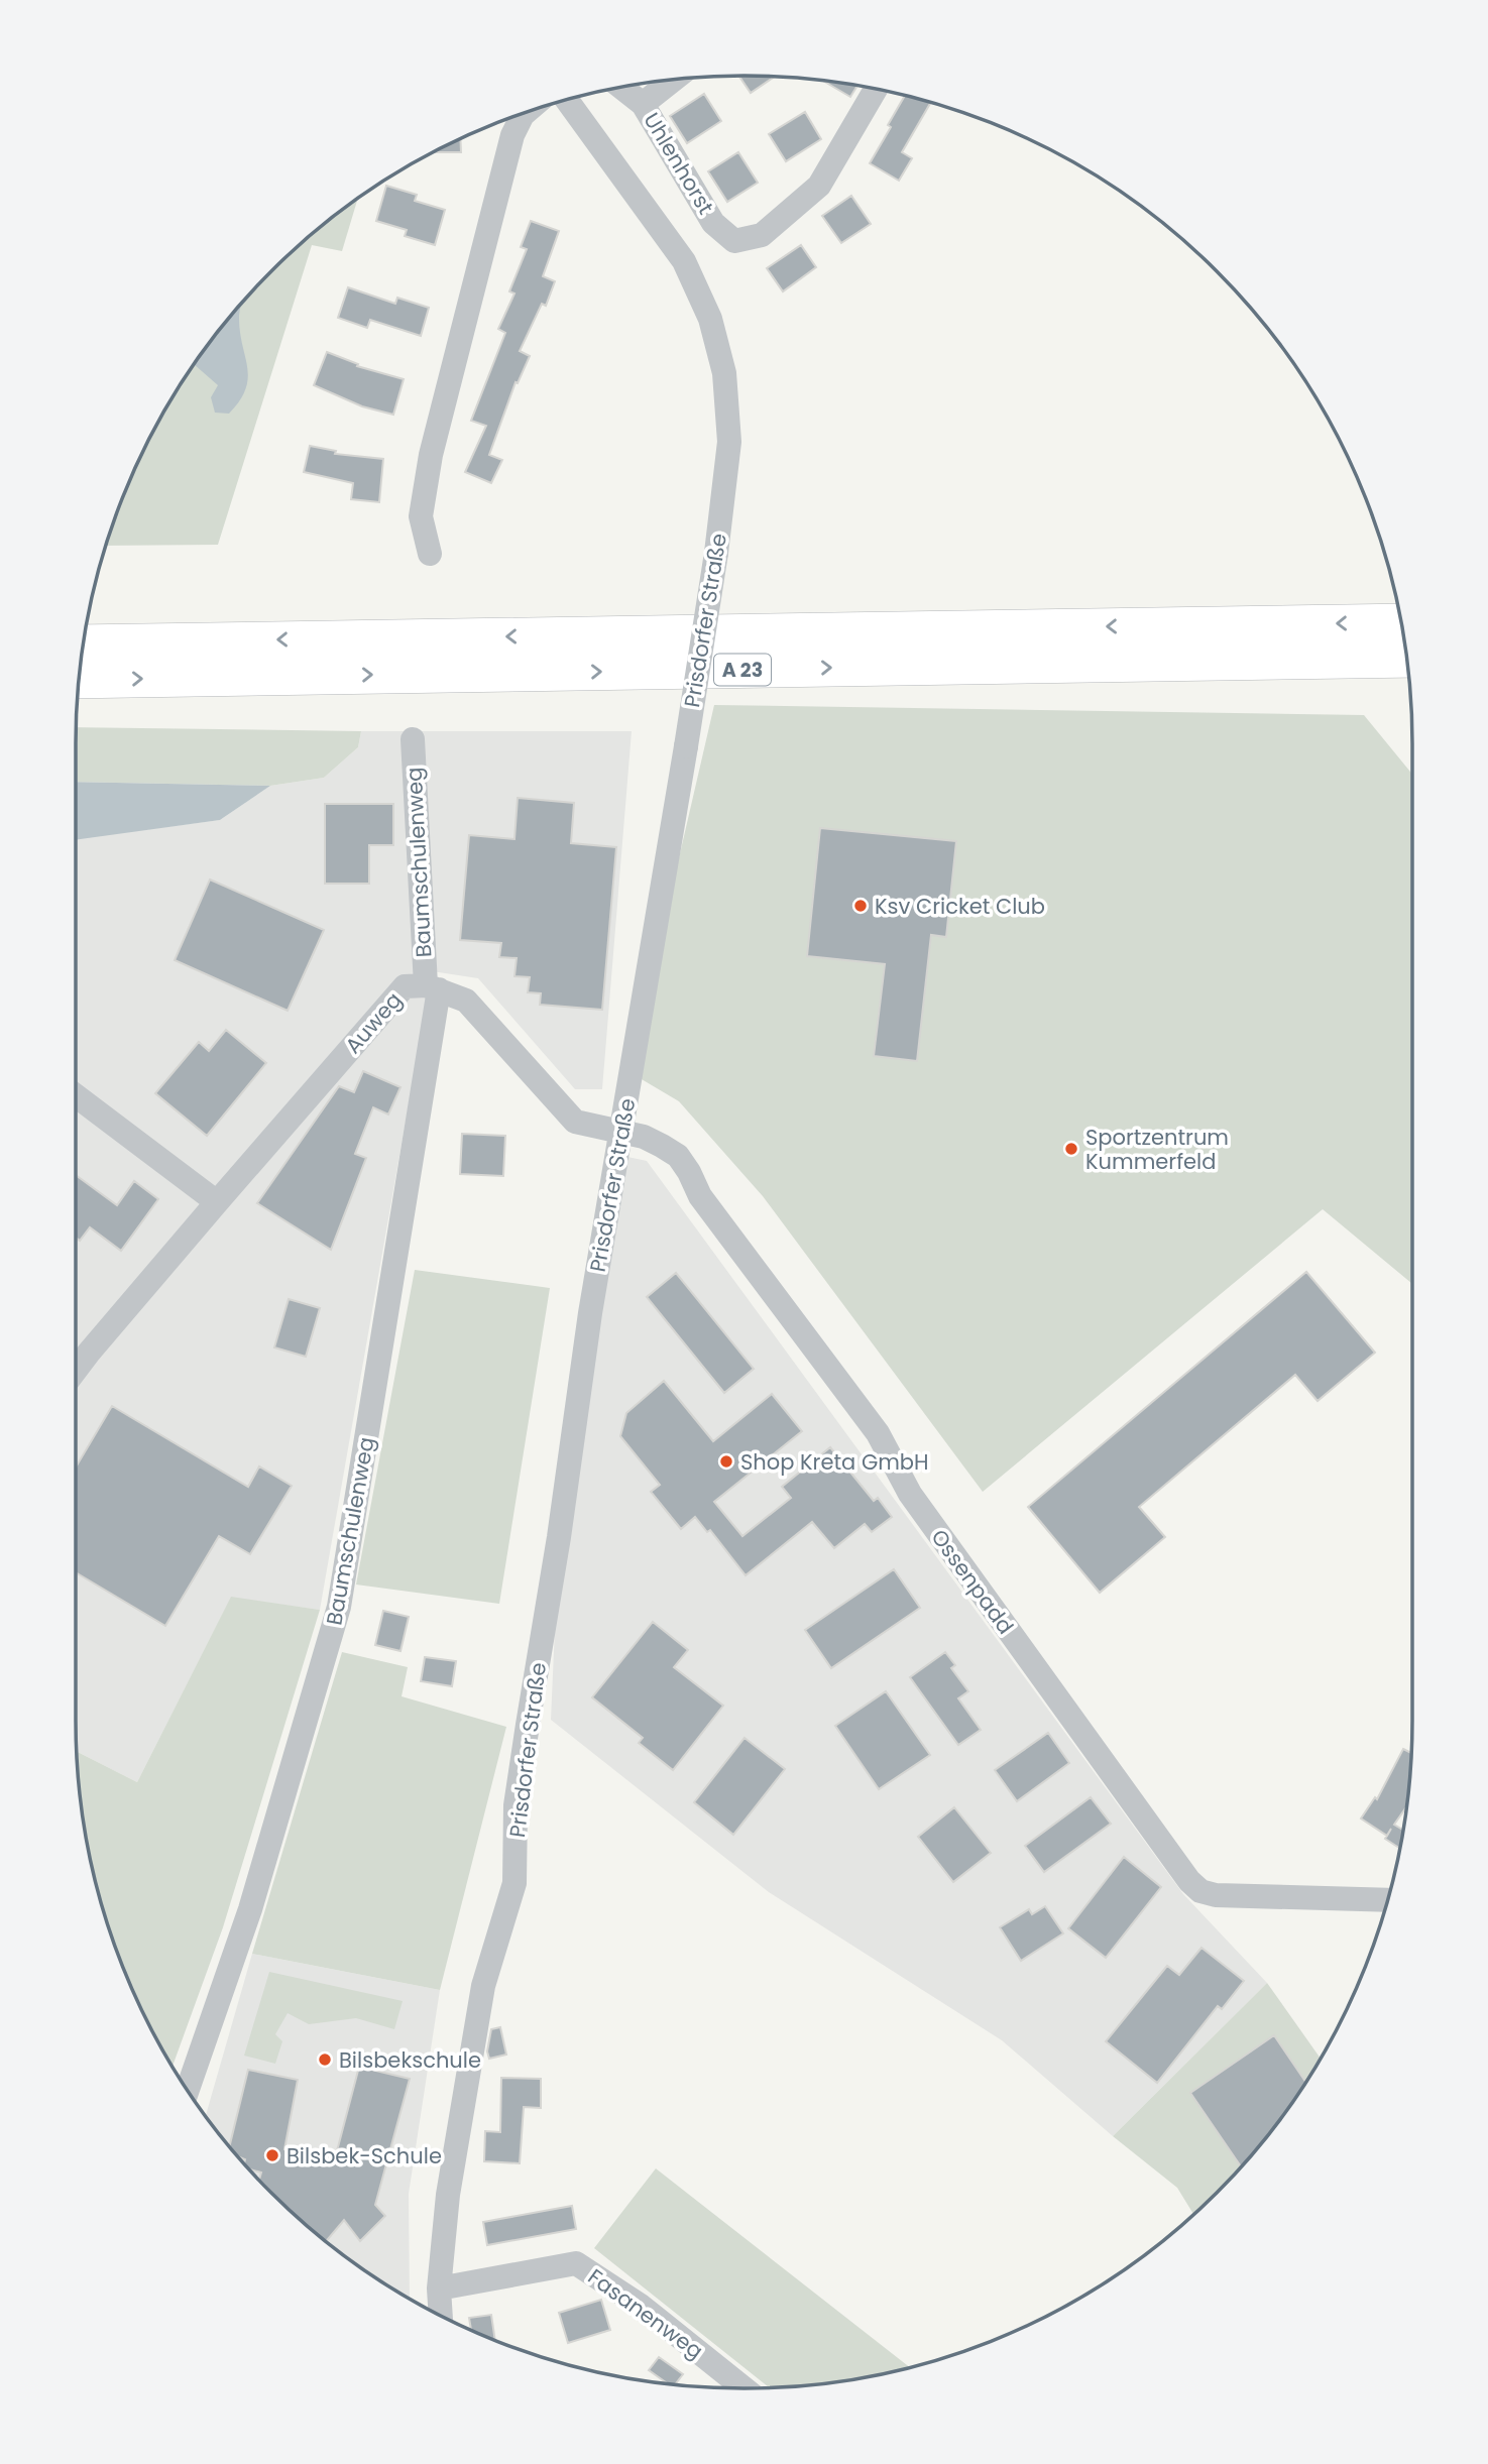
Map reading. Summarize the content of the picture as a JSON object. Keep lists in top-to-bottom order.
{
  "streets": {
    "highway": ["A 23"],
    "street": [
      "Uhlenhorst",
      "Prisdorfer Straße",
      "Baumschulenweg",
      "Auweg",
      "Ossenpadd",
      "Fasanenweg"
    ]
  },
  "crossings": [
    ["Prisdorfer Straße", "Ossenpadd"],
    ["Prisdorfer Straße", "Fasanenweg"],
    ["Baumschulenweg", "Auweg"]
  ],
  "places": [
    "Ksv Cricket Club",
    "Sportzentrum Kummerfeld",
    "Shop Kreta GmbH",
    "Bilsbekschule",
    "Bilsbek-Schule"
  ]
}
